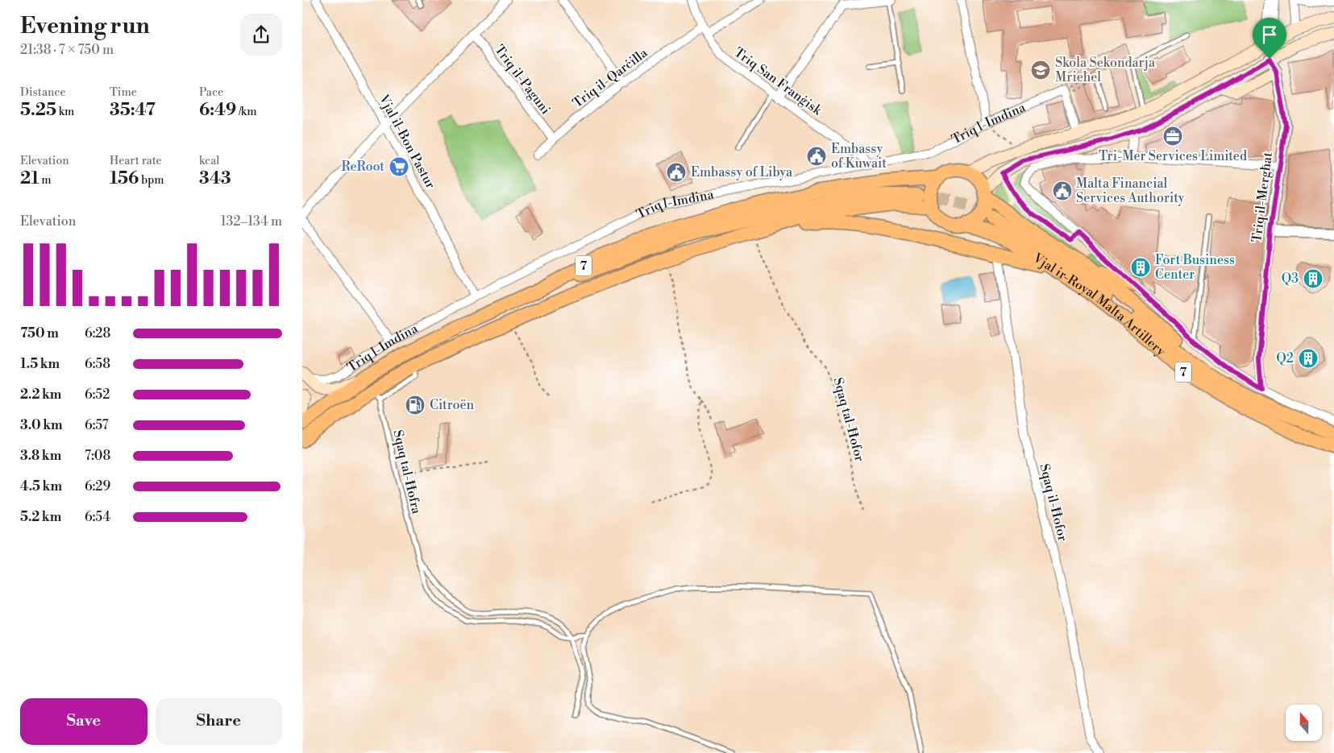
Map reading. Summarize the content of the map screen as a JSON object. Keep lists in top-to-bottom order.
{
  "streets": {
    "highway": ["Triq l-Imdina", "7", "Vjal ir-Royal Malta Artillery"],
    "street": [
      "Triq il-Qarċilla",
      "Triq il-Paguni",
      "Triq San Franġisk",
      "Vjal il-Bon Pastur",
      "Triq il-Mergħat",
      "Sqaq il-Ħofor"
    ],
    "lane": ["Sqaq tal-Ħofra"],
    "path": ["Sqaq tal-Ħofor"]
  },
  "crossings": [
    ["Triq il-Qarċilla", "Triq il-Paguni"],
    ["Triq il-Qarċilla", "Triq San Franġisk"],
    ["Triq San Franġisk", "Triq l-Imdina"],
    ["Triq l-Imdina", "Vjal il-Bon Pastur"],
    ["Triq l-Imdina", "Vjal ir-Royal Malta Artillery"],
    ["Triq l-Imdina", "Sqaq tal-Ħofor"],
    ["Triq l-Imdina", "Sqaq tal-Ħofra"],
    ["Triq l-Imdina", "Sqaq il-Ħofor"]
  ],
  "places": {
    "school or university": ["Skola Sekondarja Mrieħel"],
    "office": ["Tri-Mer Services Limited"],
    "public building": ["Embassy of Kuwait", "Embassy of Libya", "Malta Financial Services Authority"],
    "supermarket": ["ReRoot"],
    "building": ["Fort Business Center", "Q3", "Q2"],
    "fuel station": ["Citroën"]
  },
  "north": "top",
  "page": {
    "heading": ["Evening run", "21:38 · 7 × 750 m"],
    "stats": [
      ["Distance", "5.25 km"],
      ["Time", "35:47"],
      ["Pace", "6:49 /km"],
      ["Elevation", "21 m"],
      ["Heart rate", "156 bpm"],
      ["kcal", "343"]
    ],
    "chart": ["Elevation", "132–134 m"],
    "list": [
      {
        "name": "750 m",
        "note": "6:28"
      },
      {
        "name": "1.5 km",
        "note": "6:58"
      },
      {
        "name": "2.2 km",
        "note": "6:52"
      },
      {
        "name": "3.0 km",
        "note": "6:57"
      },
      {
        "name": "3.8 km",
        "note": "7:08"
      },
      {
        "name": "4.5 km",
        "note": "6:29"
      },
      {
        "name": "5.2 km",
        "note": "6:54"
      }
    ],
    "buttons": ["Save", "Share"]
  }
}
